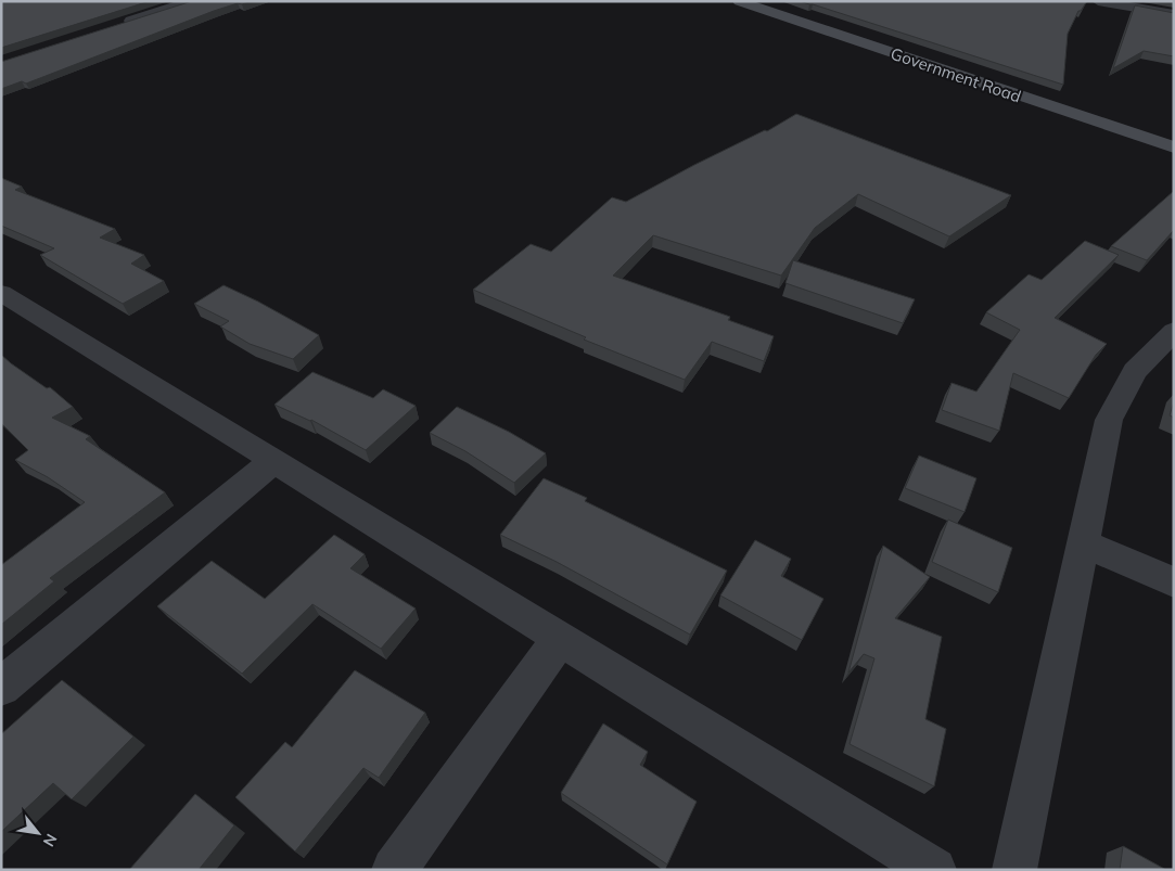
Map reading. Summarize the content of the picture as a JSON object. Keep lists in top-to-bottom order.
{
  "streets": {
    "street": ["Government Road"]
  },
  "north": "bottom right"
}
